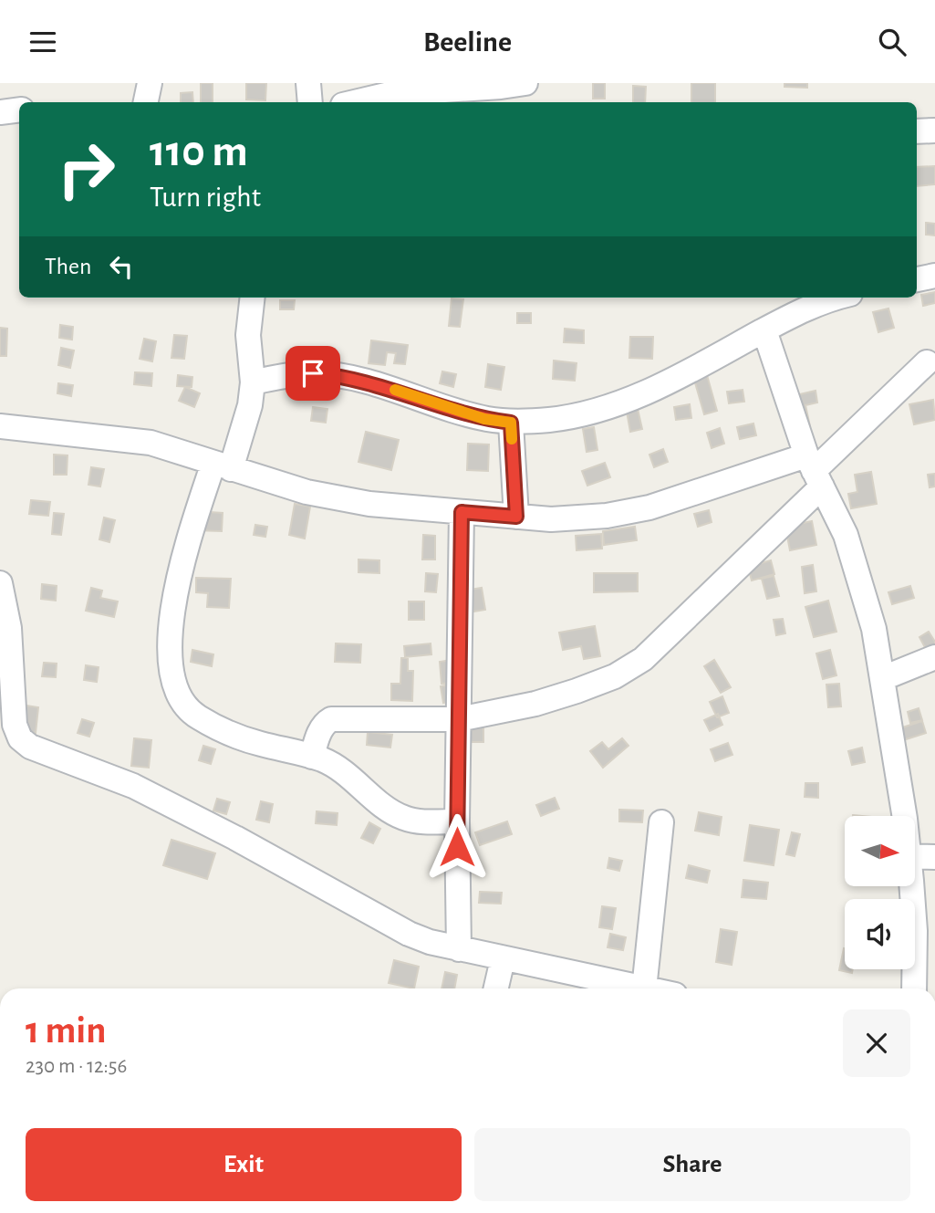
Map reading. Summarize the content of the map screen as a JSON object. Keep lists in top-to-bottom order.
{
  "north": "right",
  "page": {
    "header": "Beeline",
    "turn": ["110 m", "Turn right"],
    "then": "Then",
    "heading": ["1 min", "230 m · 12:56"],
    "buttons": ["Exit", "Share"]
  }
}
